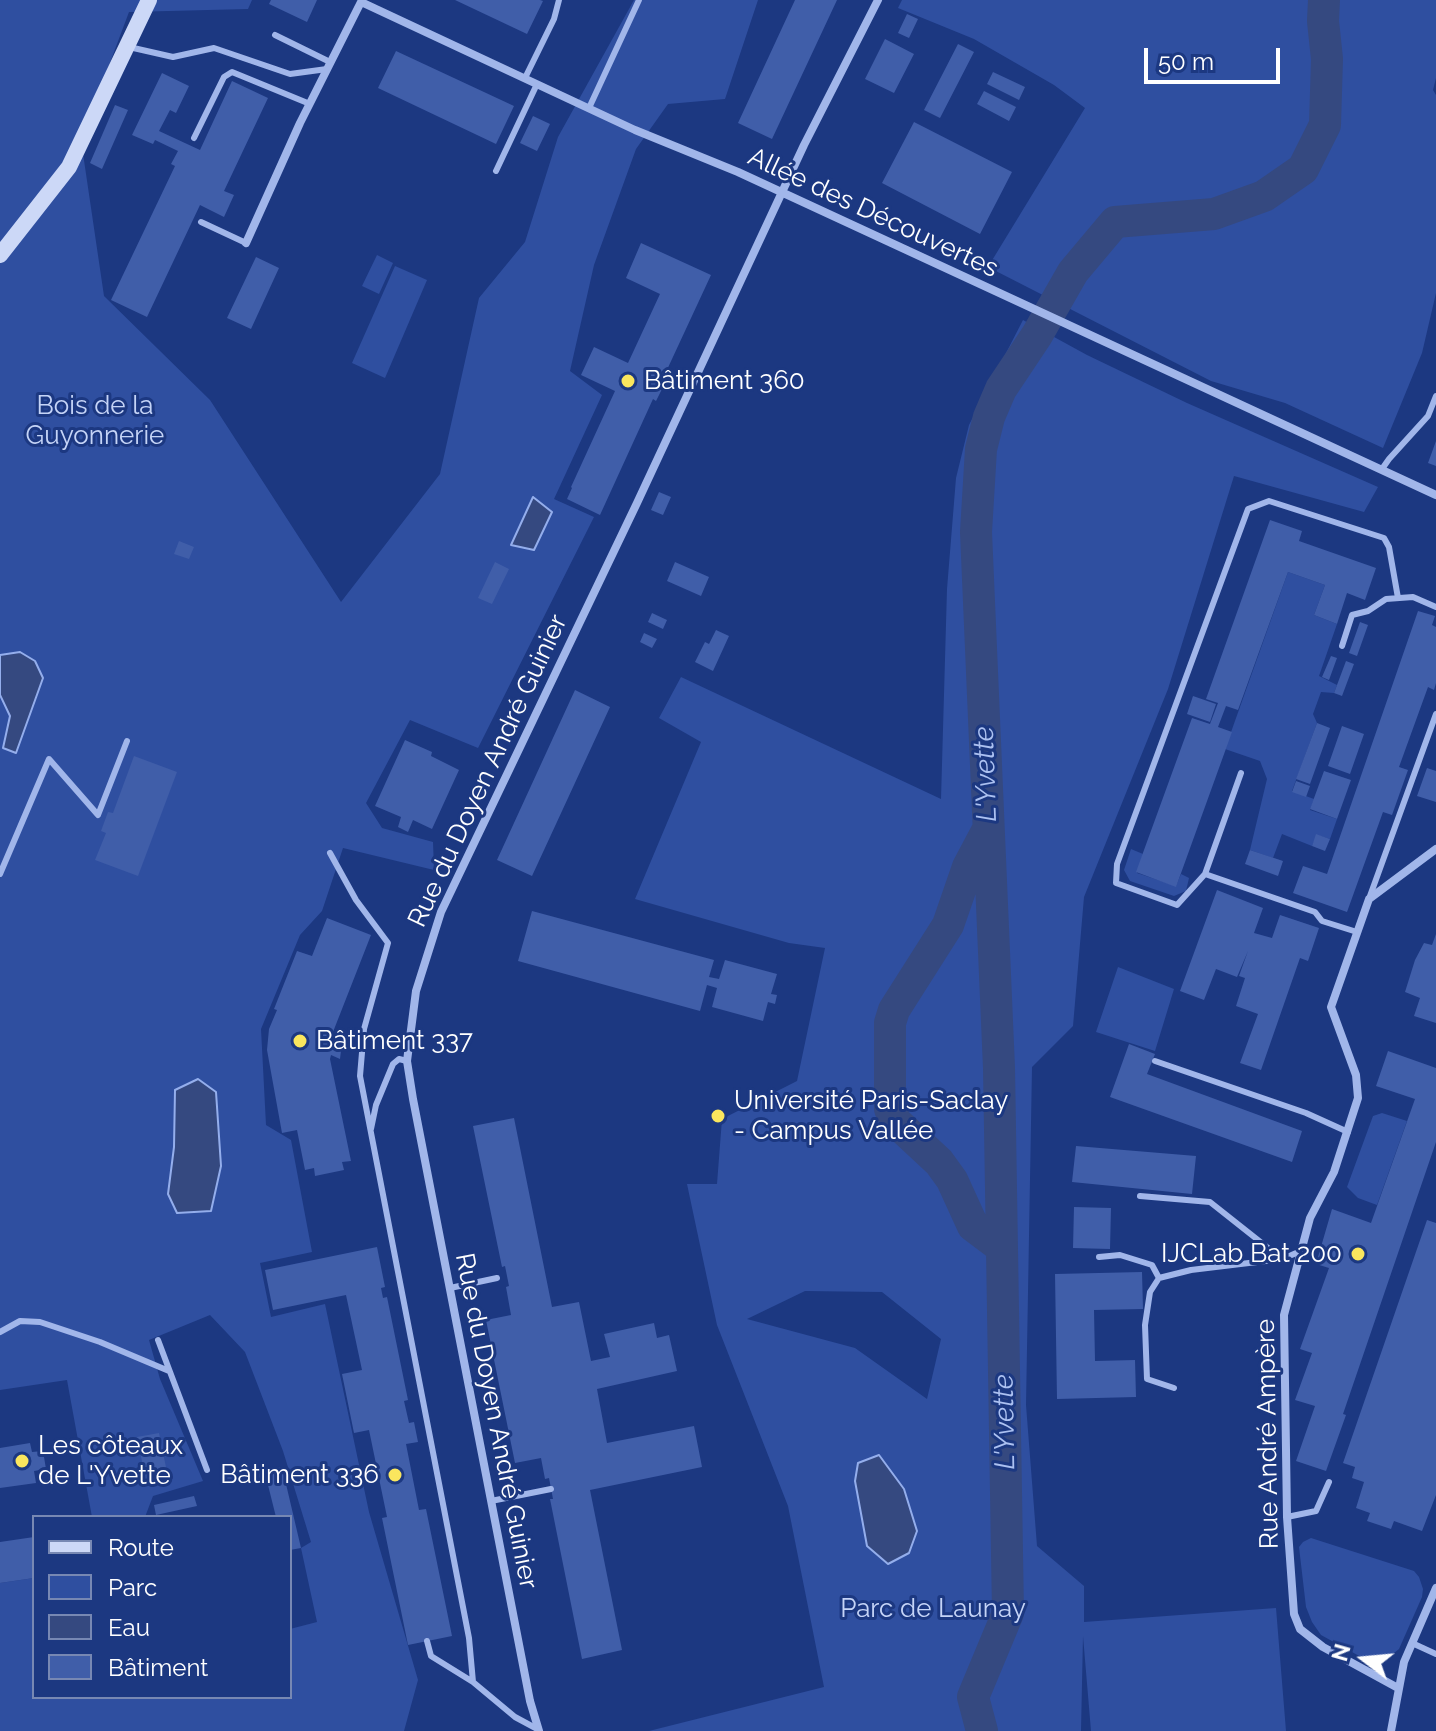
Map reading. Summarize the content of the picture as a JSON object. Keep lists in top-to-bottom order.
{
  "streets": {
    "street": ["Allée des Découvertes", "Rue du Doyen André Guinier", "Rue André Ampère"]
  },
  "crossings": [
    ["Allée des Découvertes", "Rue du Doyen André Guinier"]
  ],
  "water": ["L'Yvette"],
  "parks": ["Bois de la Guyonnerie", "Parc de Launay"],
  "places": [
    "Bâtiment 360",
    "Bâtiment 337",
    "Université Paris-Saclay - Campus Vallée",
    "IJCLab Bat 200",
    "Les côteaux de L'Yvette",
    "Bâtiment 336"
  ],
  "legend": [
    "Route",
    "Parc",
    "Eau",
    "Bâtiment"
  ],
  "scale_bar": "50 m",
  "north": "left"
}
